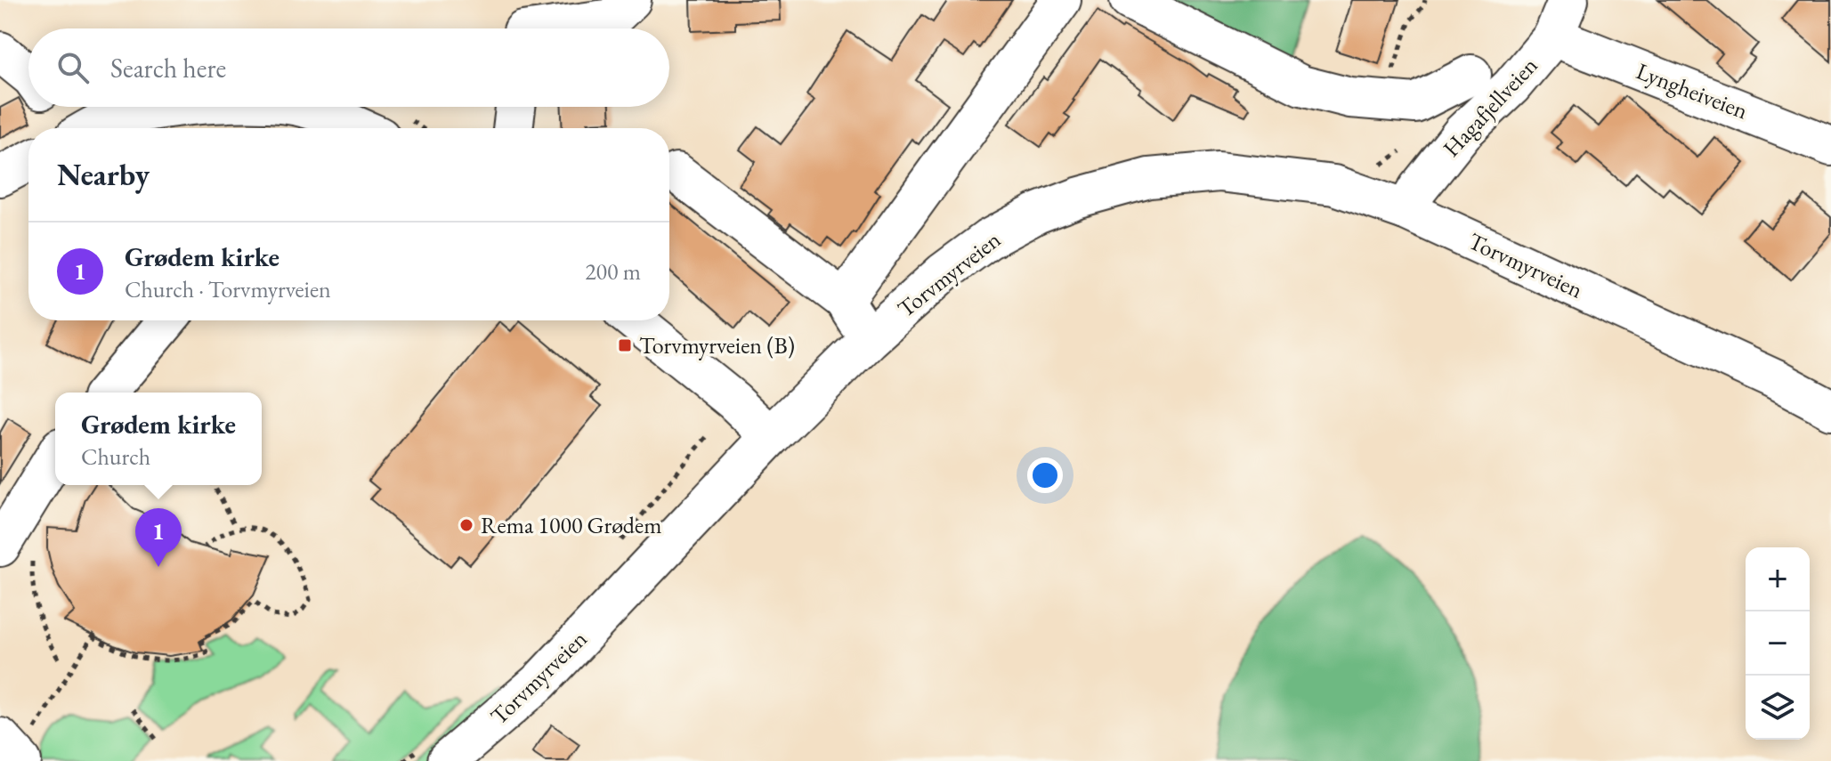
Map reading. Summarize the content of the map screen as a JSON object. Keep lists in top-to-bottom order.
{
  "streets": {
    "street": ["Lyngheiveien", "Hagafjellveien", "Torvmyrveien"]
  },
  "crossings": [
    ["Lyngheiveien", "Hagafjellveien"],
    ["Hagafjellveien", "Torvmyrveien"]
  ],
  "places": {
    "transit": ["Torvmyrveien (B)"],
    "other": ["Rema 1000 Grødem"]
  },
  "page": {
    "search": "Search here",
    "heading": "Nearby",
    "list": [
      {
        "mark": "1",
        "name": "Grødem kirke",
        "note": "Church · Torvmyrveien",
        "value": "200 m"
      }
    ],
    "popup": ["Grødem kirke", "Church"],
    "pins": "1",
    "map_buttons": ["+", "−"]
  }
}
